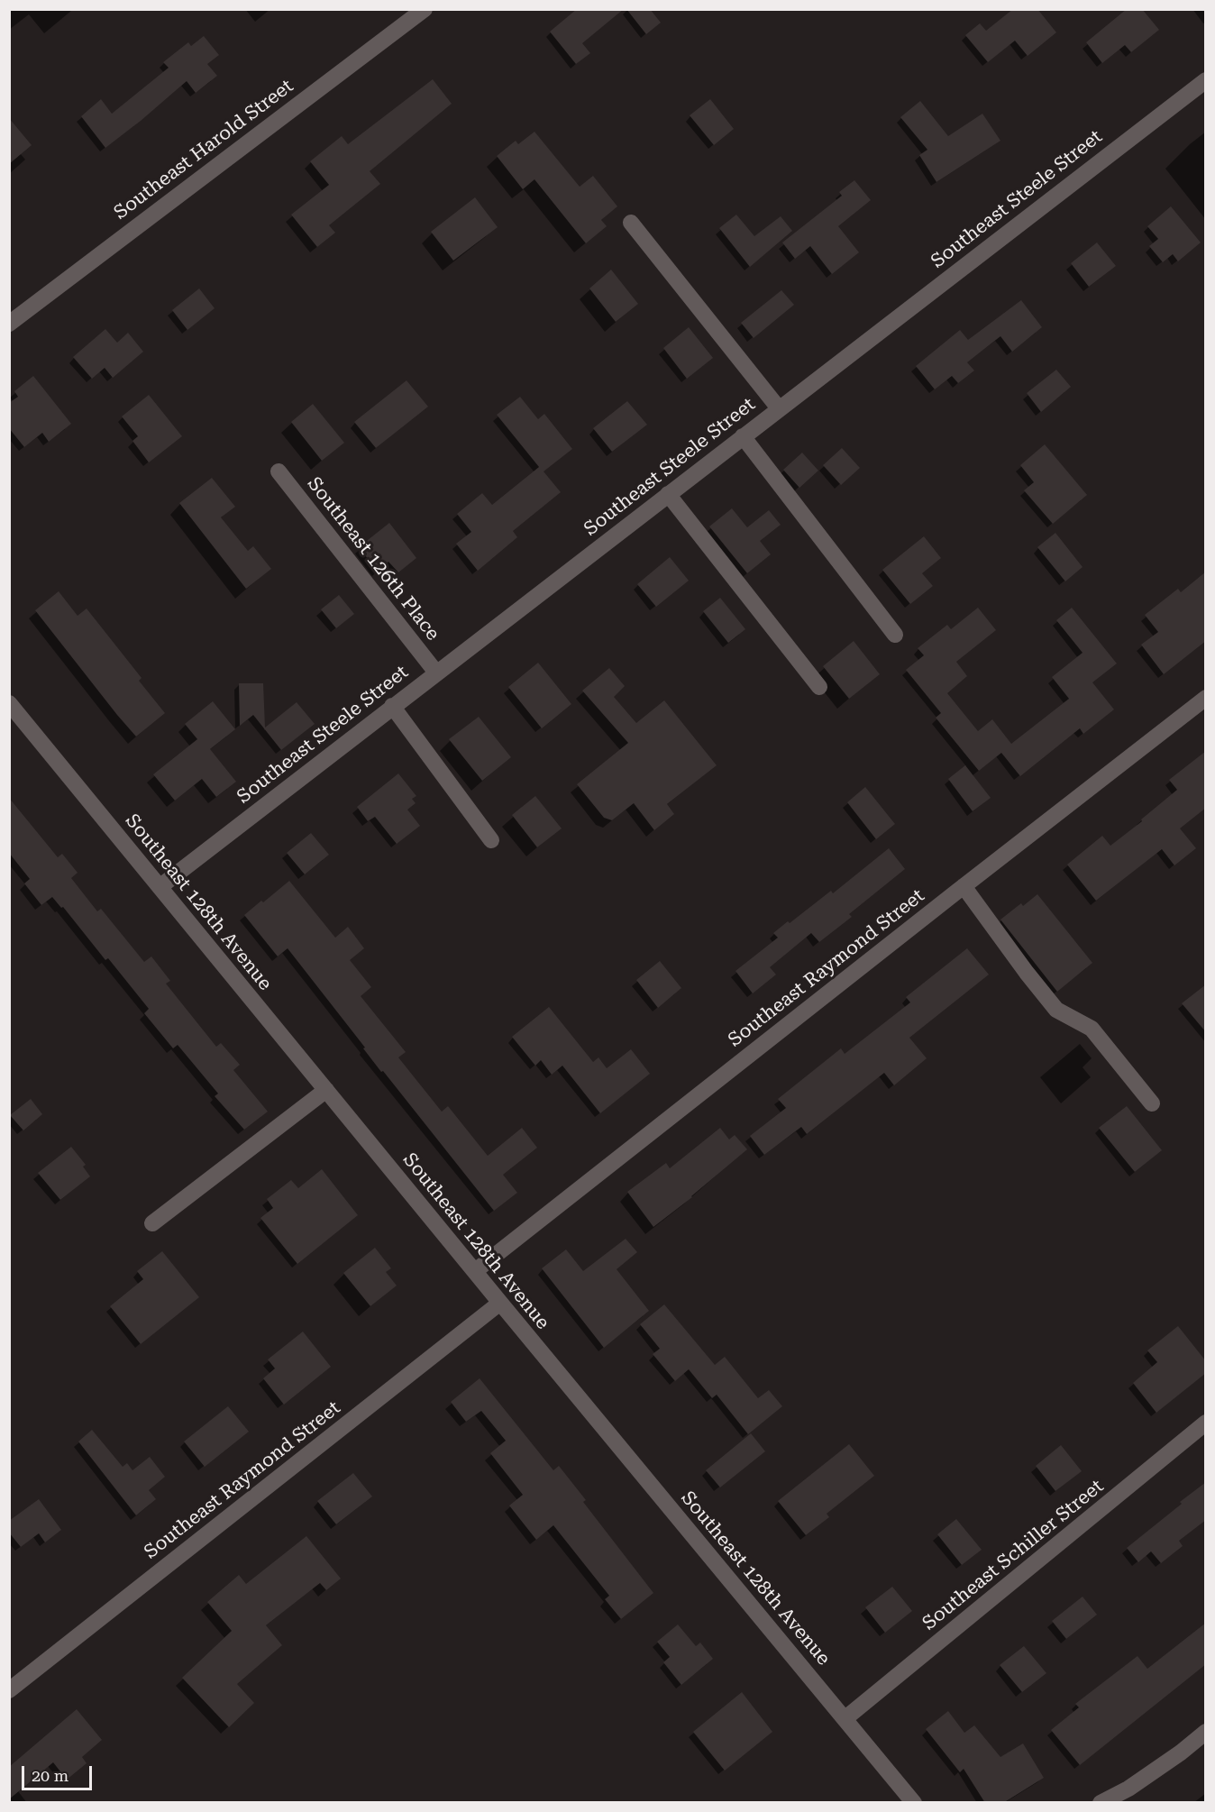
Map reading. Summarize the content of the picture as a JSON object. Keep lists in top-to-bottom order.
{
  "streets": {
    "street": [
      "Southeast Harold Street",
      "Southeast Steele Street",
      "Southeast 126th Place",
      "Southeast 128th Avenue",
      "Southeast Raymond Street",
      "Southeast Schiller Street"
    ]
  },
  "crossings": [
    ["Southeast Steele Street", "Southeast 126th Place"],
    ["Southeast Steele Street", "Southeast 128th Avenue"],
    ["Southeast 128th Avenue", "Southeast Raymond Street"],
    ["Southeast 128th Avenue", "Southeast Schiller Street"]
  ],
  "scale_bar": "20 m"
}
